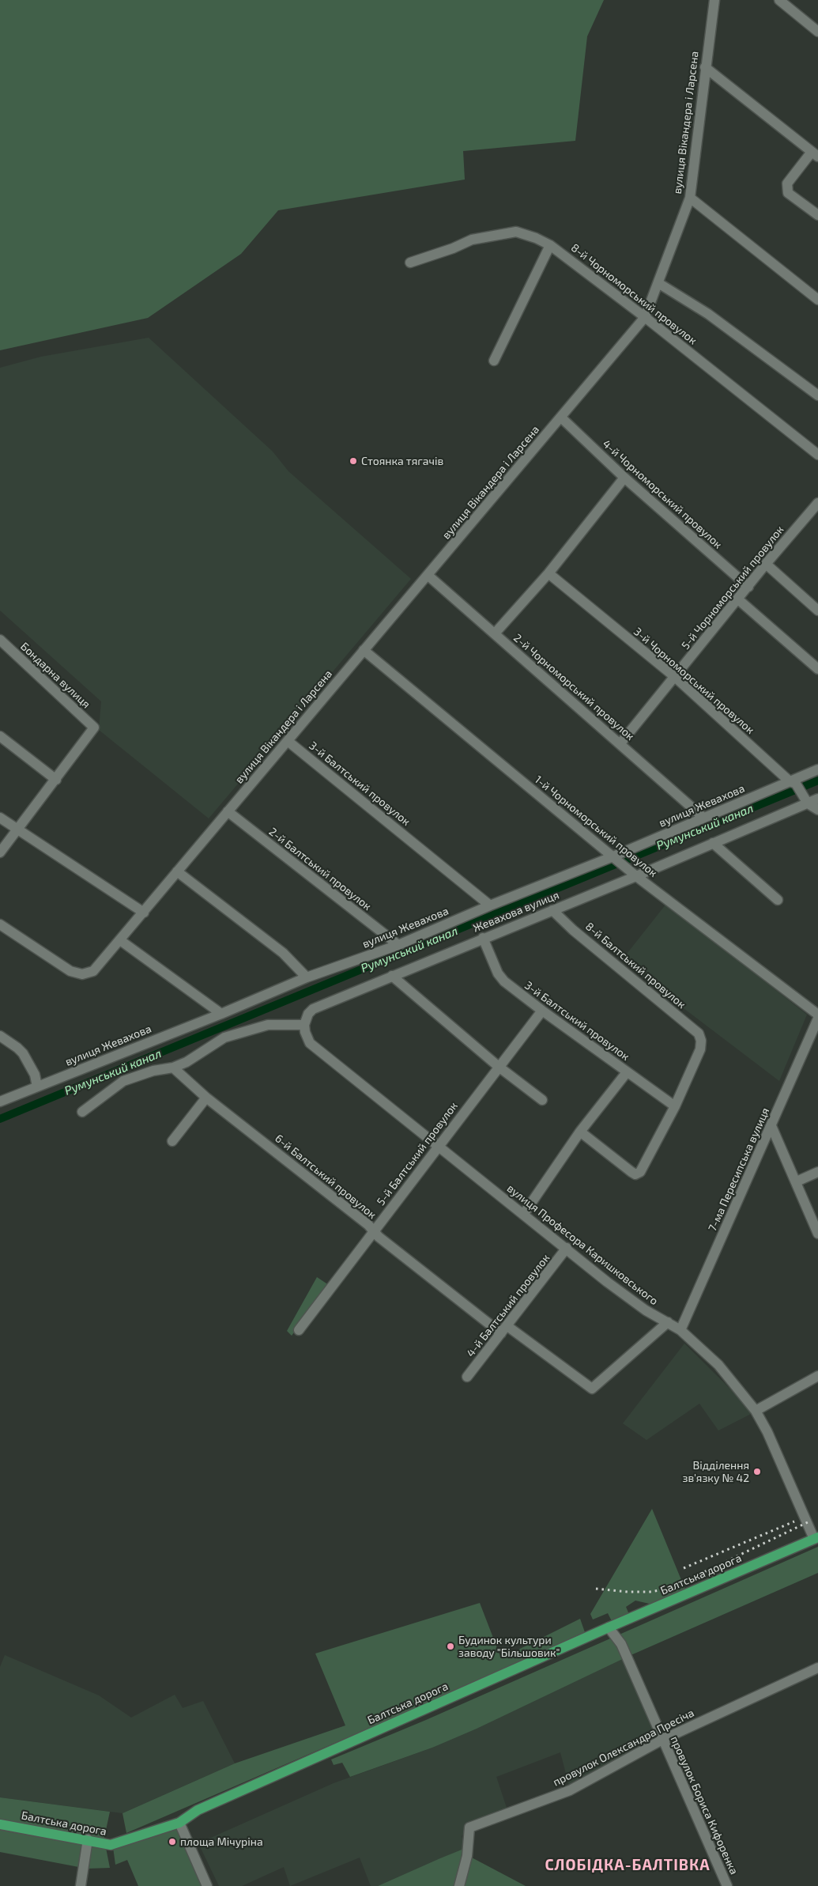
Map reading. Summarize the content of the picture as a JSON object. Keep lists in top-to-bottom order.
{
  "streets": {
    "main road": ["Балтська дорога"],
    "street": [
      "вулиця Вікандера і Ларсена",
      "8-й Чорноморський провулок",
      "4-й Чорноморський провулок",
      "5-й Чорноморський провулок",
      "Бондарна вулиця",
      "3-й Чорноморський провулок",
      "2-й Чорноморський провулок",
      "3-й Балтський провулок",
      "вулиця Жевахова",
      "1-й Чорноморський провулок",
      "2-й Балтський провулок",
      "Жевахова вулиця",
      "8-й Балтський провулок",
      "5-й Балтський провулок",
      "7-ма Пересипська вулиця",
      "6-й Балтський провулок",
      "вулиця Професора Каришковського",
      "4-й Балтський провулок",
      "провулок Олександра Пресіча",
      "провулок Бориса Кифоренка"
    ]
  },
  "crossings": [
    ["вулиця Вікандера і Ларсена", "8-й Чорноморський провулок"],
    ["вулиця Вікандера і Ларсена", "4-й Чорноморський провулок"],
    ["вулиця Вікандера і Ларсена", "2-й Чорноморський провулок"],
    ["вулиця Вікандера і Ларсена", "3-й Балтський провулок"],
    ["вулиця Вікандера і Ларсена", "1-й Чорноморський провулок"],
    ["вулиця Вікандера і Ларсена", "2-й Балтський провулок"],
    ["4-й Чорноморський провулок", "5-й Чорноморський провулок"],
    ["5-й Чорноморський провулок", "3-й Чорноморський провулок"],
    ["5-й Чорноморський провулок", "2-й Чорноморський провулок"],
    ["3-й Чорноморський провулок", "вулиця Жевахова"],
    ["3-й Чорноморський провулок", "Жевахова вулиця"],
    ["2-й Чорноморський провулок", "вулиця Жевахова"],
    ["3-й Балтський провулок", "вулиця Жевахова"],
    ["3-й Балтський провулок", "Жевахова вулиця"],
    ["3-й Балтський провулок", "8-й Балтський провулок"],
    ["3-й Балтський провулок", "5-й Балтський провулок"],
    ["вулиця Жевахова", "1-й Чорноморський провулок"],
    ["вулиця Жевахова", "2-й Балтський провулок"],
    ["1-й Чорноморський провулок", "Жевахова вулиця"],
    ["Жевахова вулиця", "8-й Балтський провулок"],
    ["Жевахова вулиця", "вулиця Професора Каришковського"],
    ["5-й Балтський провулок", "6-й Балтський провулок"],
    ["5-й Балтський провулок", "вулиця Професора Каришковського"],
    ["7-ма Пересипська вулиця", "вулиця Професора Каришковського"],
    ["6-й Балтський провулок", "вулиця Професора Каришковського"],
    ["6-й Балтський провулок", "4-й Балтський провулок"],
    ["вулиця Професора Каришковського", "4-й Балтський провулок"],
    ["вулиця Професора Каришковського", "Балтська дорога"],
    ["Балтська дорога", "провулок Бориса Кифоренка"],
    ["провулок Олександра Пресіча", "провулок Бориса Кифоренка"]
  ],
  "districts": ["СЛОБІДКА-БАЛТІВКА"],
  "water": ["Румунський канал"],
  "places": [
    "Стоянка тягачів",
    "Відділення зв'язку № 42",
    "Будинок культури заводу \"Більшовик\"",
    "площа Мічуріна"
  ]
}
